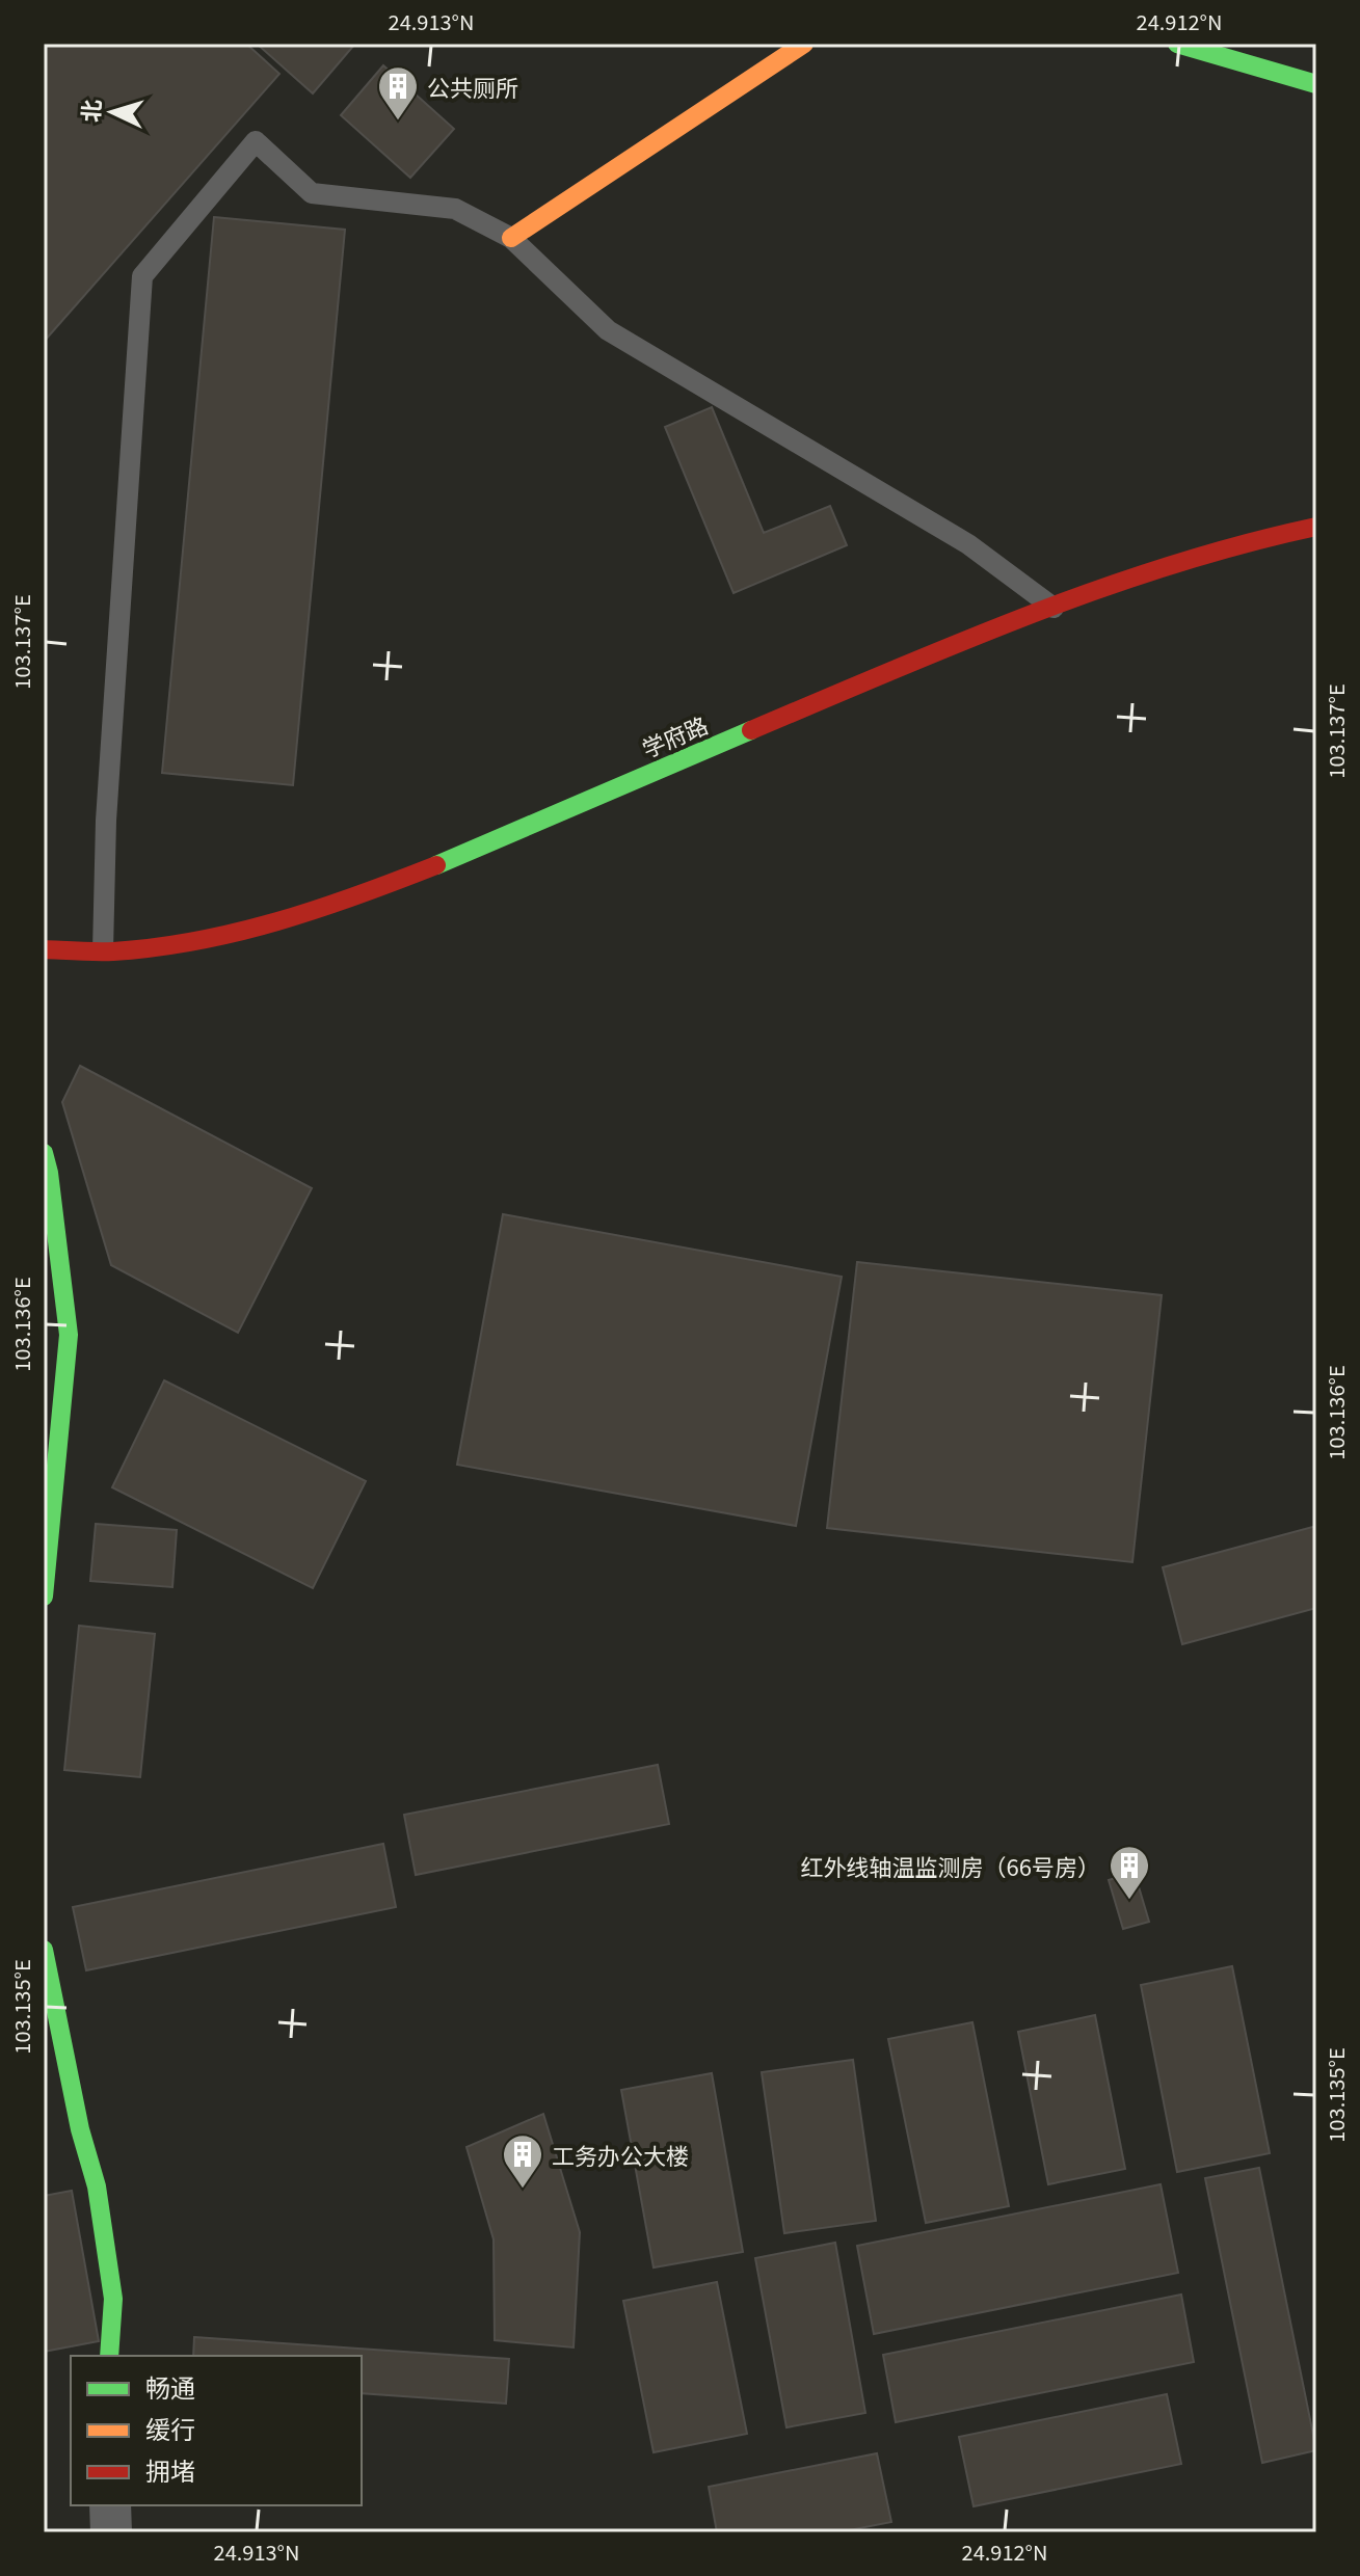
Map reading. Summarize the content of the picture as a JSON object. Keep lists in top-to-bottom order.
{
  "streets": {
    "street": ["学府路"]
  },
  "places": {
    "building": ["公共厕所", "红外线轴温监测房（66号房）", "工务办公大楼"]
  },
  "legend": ["畅通", "缓行", "拥堵"],
  "north": "left",
  "coordinates": [
    "24.913°N",
    "24.912°N",
    "103.137°E",
    "103.136°E",
    "103.135°E"
  ]
}
